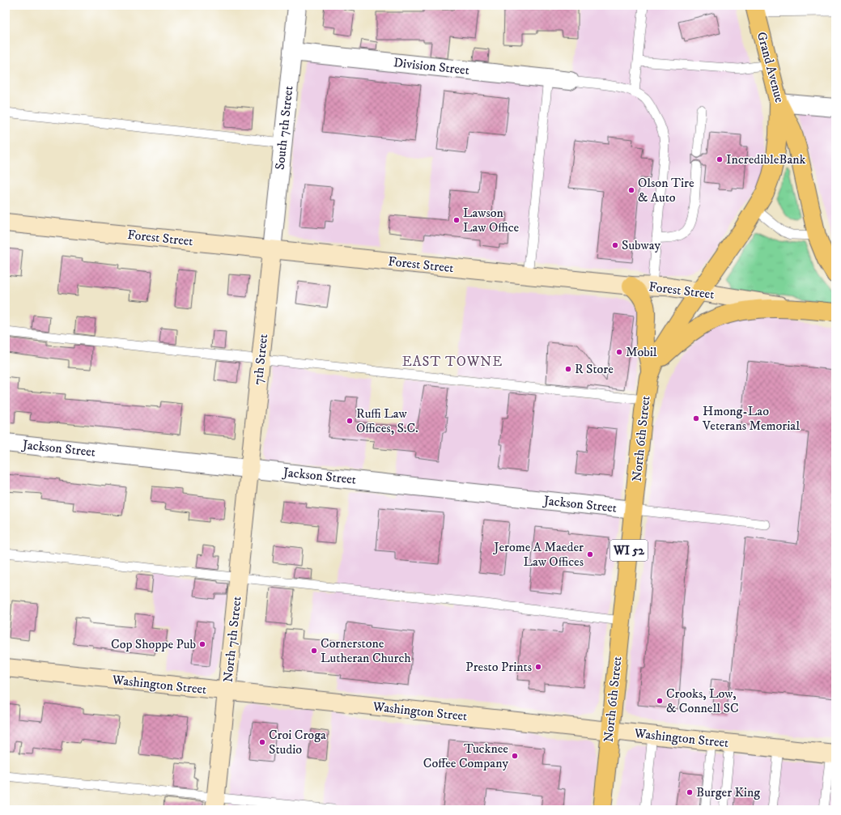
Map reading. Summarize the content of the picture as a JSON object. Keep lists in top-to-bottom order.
{
  "streets": {
    "main road": [
      "Grand Avenue",
      "Forest Street",
      "North 6th Street",
      "WI 52"
    ],
    "street": [
      "Division Street",
      "South 7th Street",
      "7th Street",
      "Jackson Street",
      "North 7th Street",
      "Washington Street"
    ]
  },
  "crossings": [
    ["Division Street", "South 7th Street"],
    ["Grand Avenue", "North 6th Street"],
    ["South 7th Street", "Forest Street"],
    ["South 7th Street", "7th Street"],
    ["Forest Street", "7th Street"],
    ["Forest Street", "North 6th Street"],
    ["Forest Street", "WI 52"],
    ["7th Street", "Jackson Street"],
    ["7th Street", "North 7th Street"],
    ["North 6th Street", "Jackson Street"],
    ["North 6th Street", "WI 52"],
    ["North 6th Street", "Washington Street"],
    ["Jackson Street", "North 7th Street"],
    ["North 7th Street", "Washington Street"]
  ],
  "districts": ["EAST TOWNE"],
  "places": [
    "IncredibleBank",
    "Olson Tire & Auto",
    "Lawson Law Office",
    "Subway",
    "Mobil",
    "R Store",
    "Hmong-Lao Veterans Memorial",
    "Ruffi Law Offices, S.C.",
    "Jerome A Maeder Law Offices",
    "Cop Shoppe Pub",
    "Cornerstone Lutheran Church",
    "Presto Prints",
    "Crooks, Low, & Connell SC",
    "Croi Croga Studio",
    "Tucknee Coffee Company",
    "Burger King"
  ]
}
